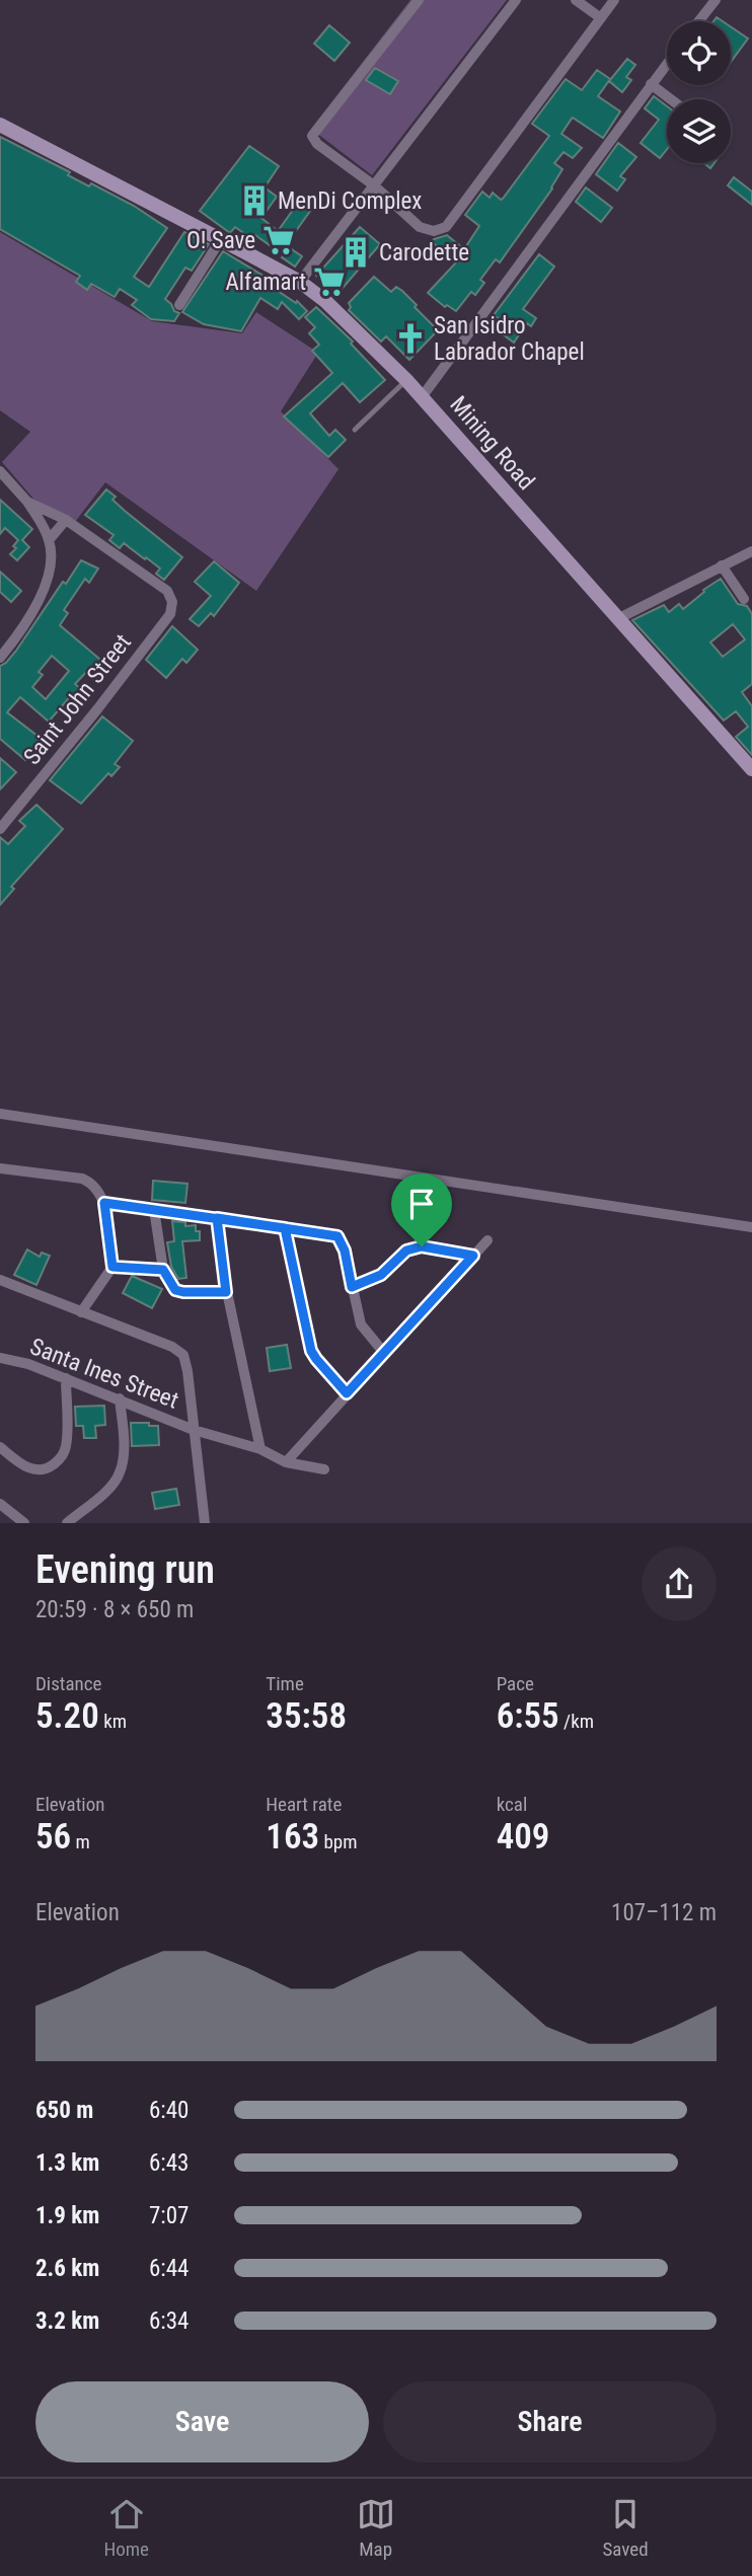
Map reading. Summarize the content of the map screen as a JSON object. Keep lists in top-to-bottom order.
{
  "streets": {
    "street": ["Mining Road", "Saint John Street", "Santa Ines Street"]
  },
  "places": {
    "building": ["MenDi Complex", "Carodette"],
    "supermarket": ["O! Save", "Alfamart"],
    "church": ["San Isidro Labrador Chapel"]
  },
  "page": {
    "heading": ["Evening run", "20:59 · 8 × 650 m"],
    "stats": [
      ["Distance", "5.20 km"],
      ["Time", "35:58"],
      ["Pace", "6:55 /km"],
      ["Elevation", "56 m"],
      ["Heart rate", "163 bpm"],
      ["kcal", "409"]
    ],
    "chart": ["Elevation", "107–112 m"],
    "list": [
      {
        "name": "650 m",
        "note": "6:40"
      },
      {
        "name": "1.3 km",
        "note": "6:43"
      },
      {
        "name": "1.9 km",
        "note": "7:07"
      },
      {
        "name": "2.6 km",
        "note": "6:44"
      },
      {
        "name": "3.2 km",
        "note": "6:34"
      }
    ],
    "buttons": ["Save", "Share"],
    "tabs": ["Home", "Map", "Saved"]
  }
}
